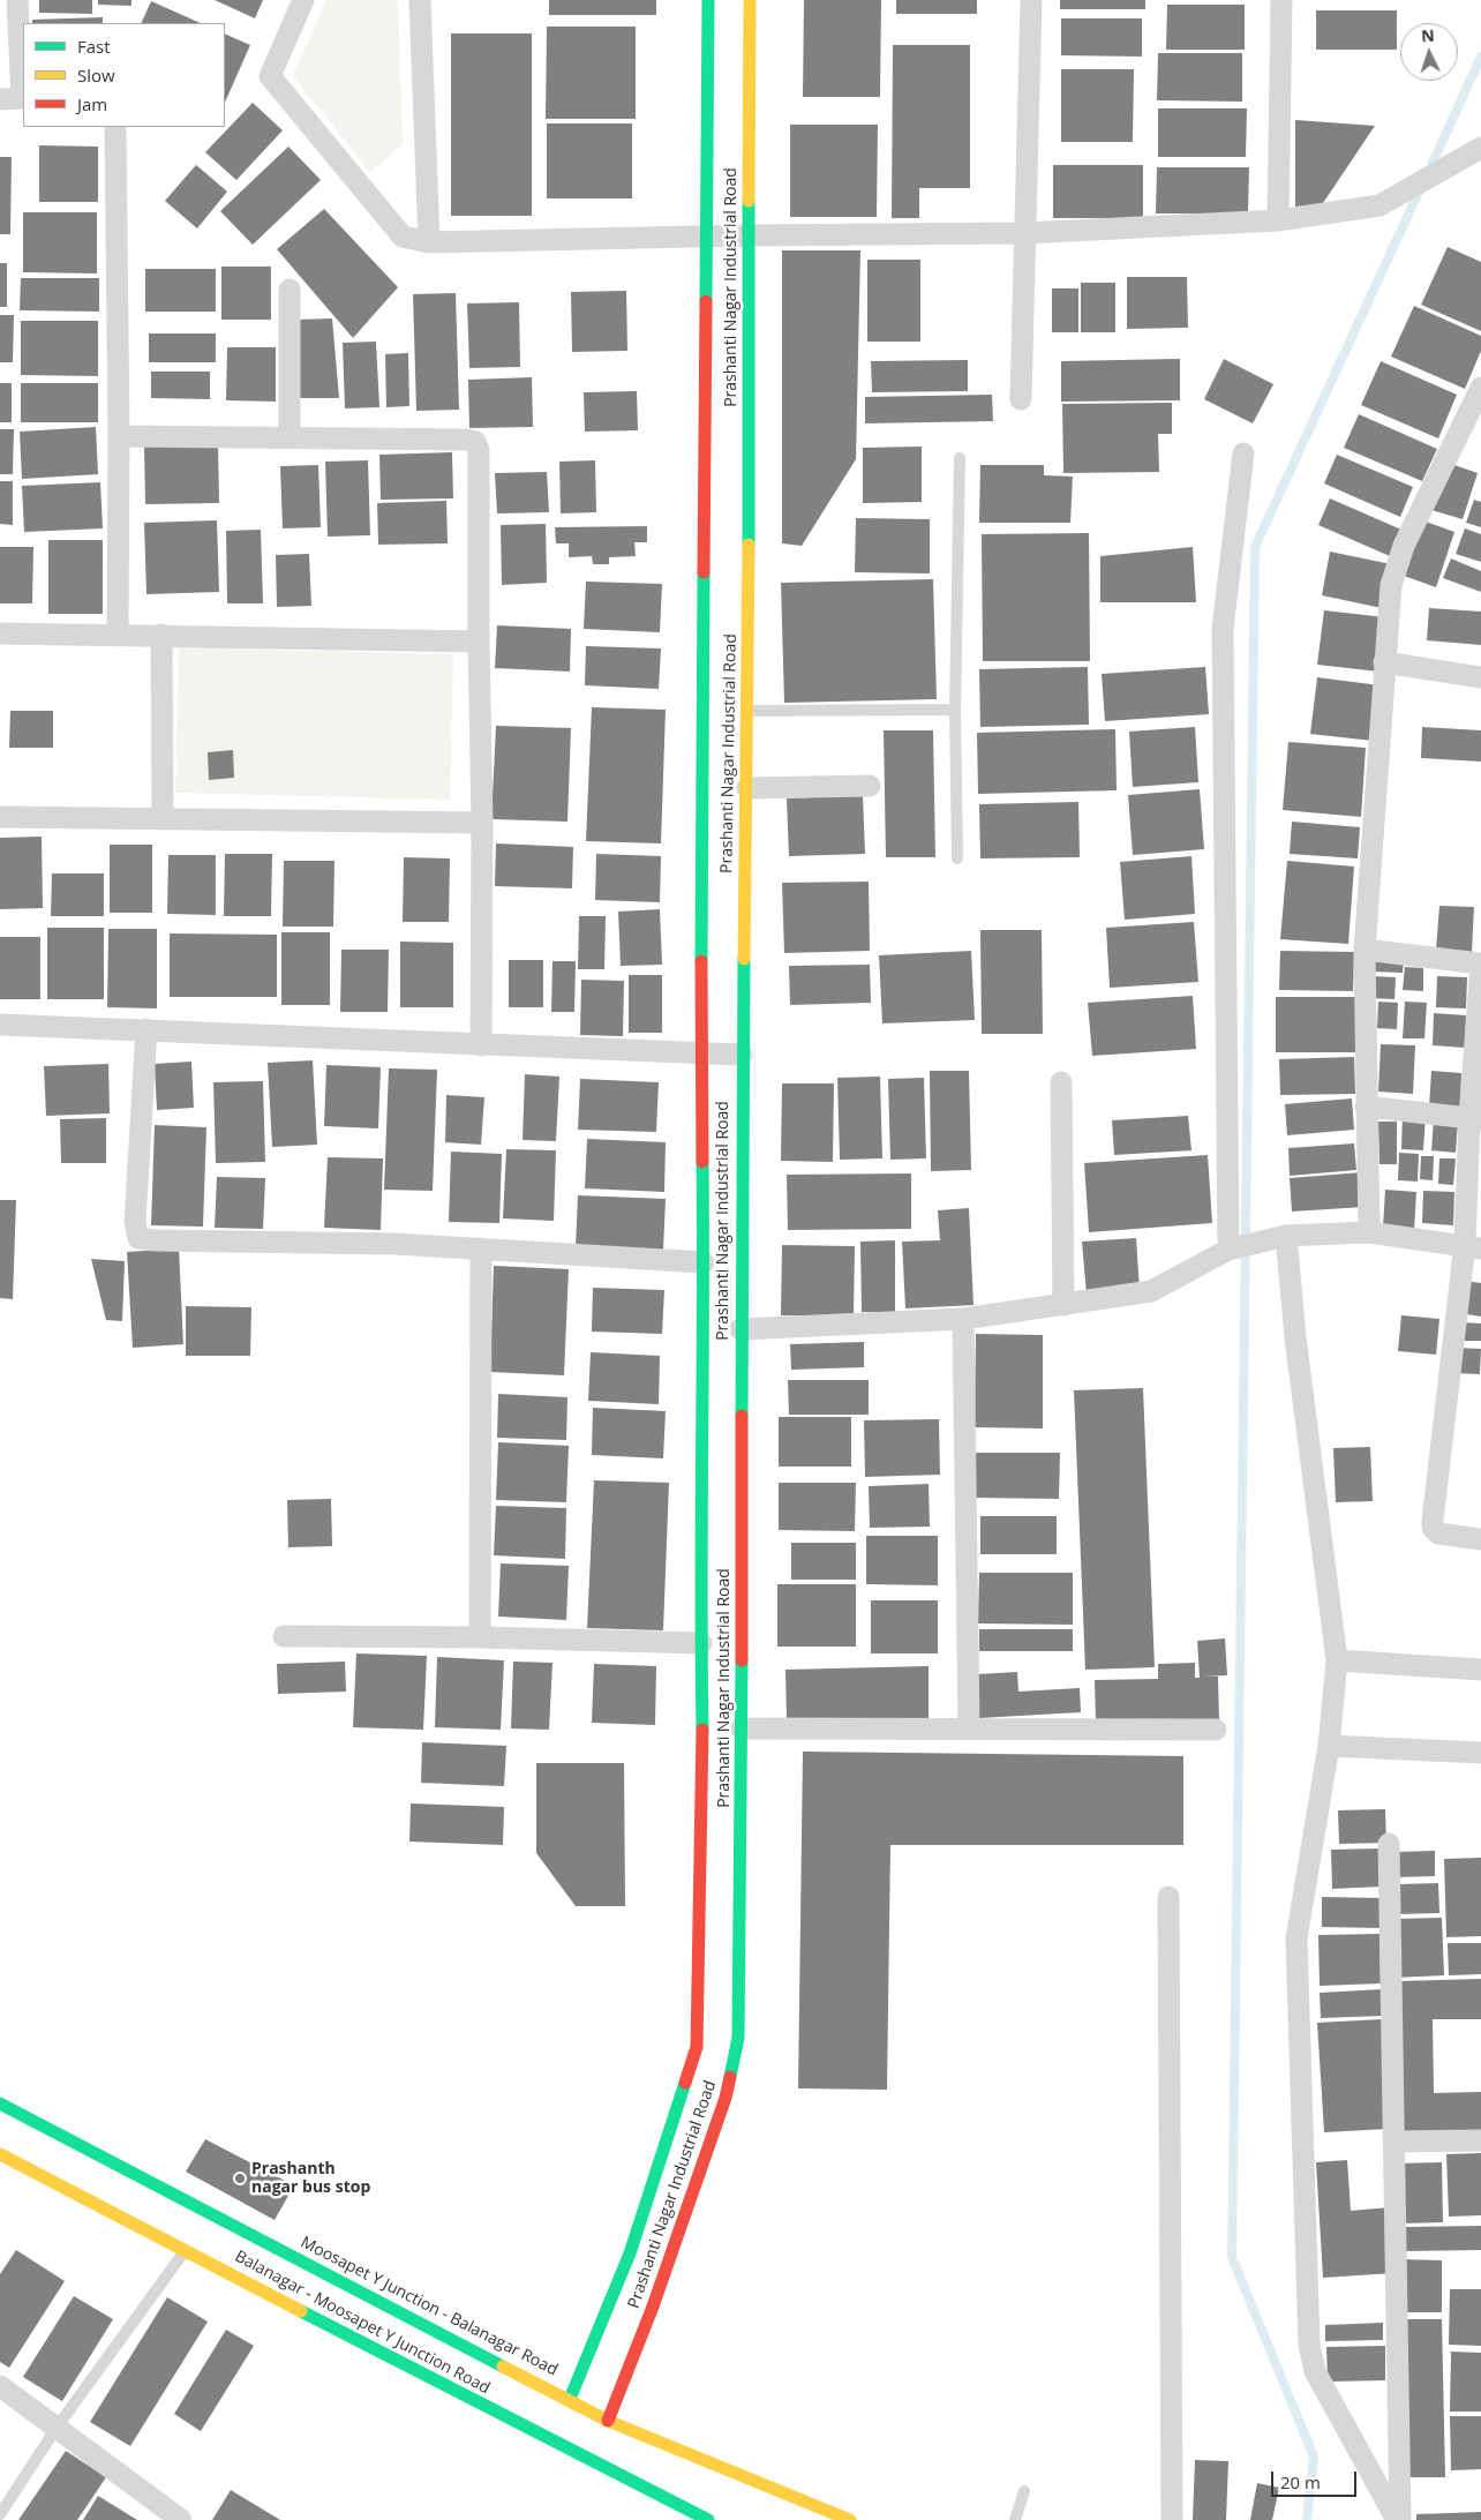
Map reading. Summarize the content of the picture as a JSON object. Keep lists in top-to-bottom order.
{
  "streets": {
    "street": ["Prashanti Nagar Industrial Road", "Moosapet Y Junction - Balanagar Road", "Balanagar - Moosapet Y Junction Road"]
  },
  "crossings": [
    ["Prashanti Nagar Industrial Road", "Moosapet Y Junction - Balanagar Road"]
  ],
  "places": ["Prashanth nagar bus stop"],
  "legend": ["Fast", "Slow", "Jam"],
  "scale_bar": "20 m",
  "north": "top"
}
